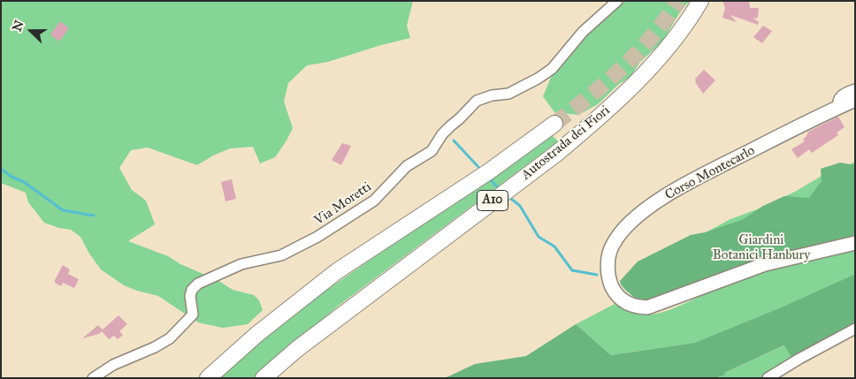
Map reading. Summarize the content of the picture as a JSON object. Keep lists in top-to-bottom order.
{
  "streets": {
    "highway": ["Autostrada dei Fiori", "A10"],
    "main road": ["Corso Montecarlo"],
    "street": ["Via Moretti"]
  },
  "parks": ["Giardini Botanici Hanbury"],
  "north": "left"
}
